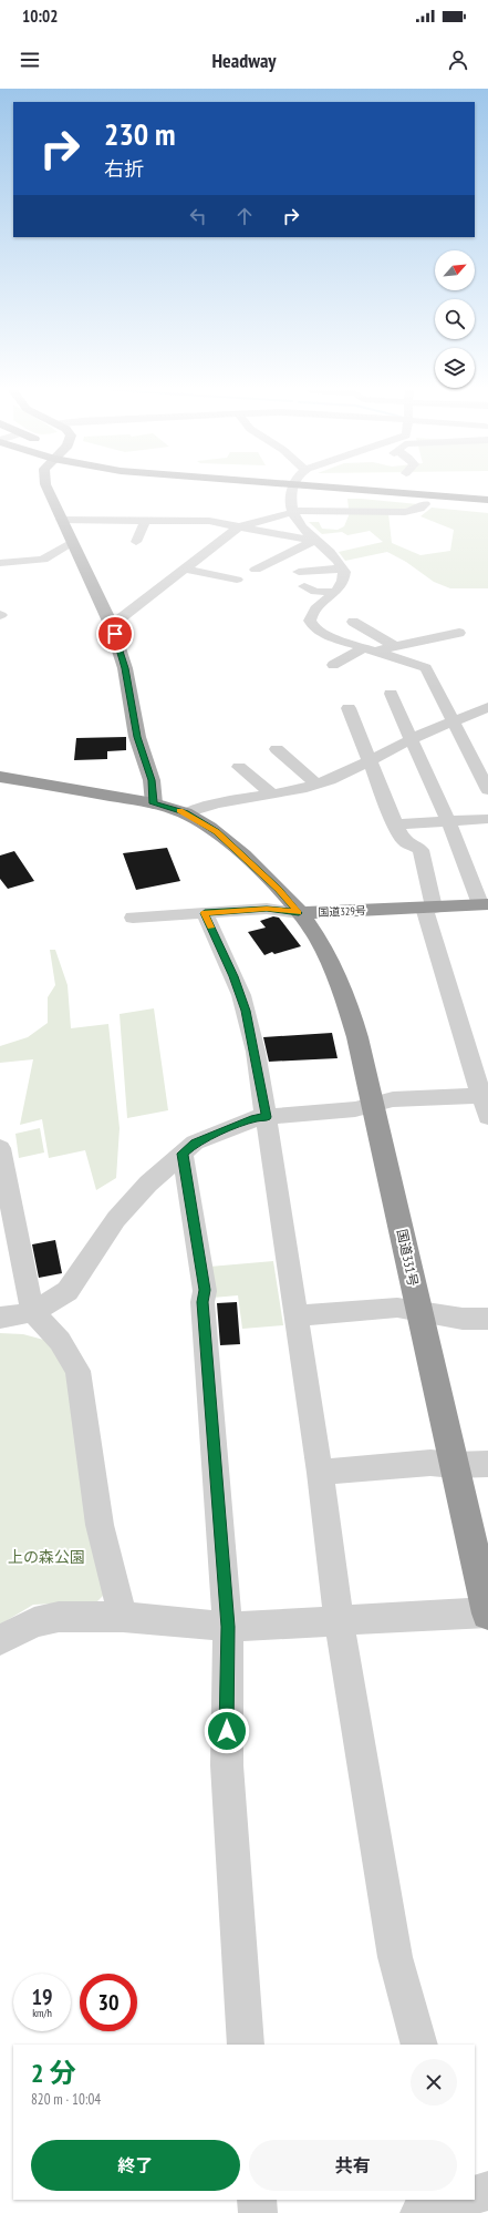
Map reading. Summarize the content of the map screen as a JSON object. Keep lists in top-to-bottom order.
{
  "streets": {
    "highway": ["国道329号", "国道331号"]
  },
  "crossings": [
    ["国道329号", "国道331号"]
  ],
  "parks": ["上の森公園"],
  "north": "top right",
  "page": {
    "status": "10:02",
    "header": "Headway",
    "turn": ["230 m", "右折"],
    "speed": "19 km/h",
    "limit": "30",
    "heading": ["2 分", "820 m · 10:04"],
    "buttons": ["終了", "共有"]
  }
}
